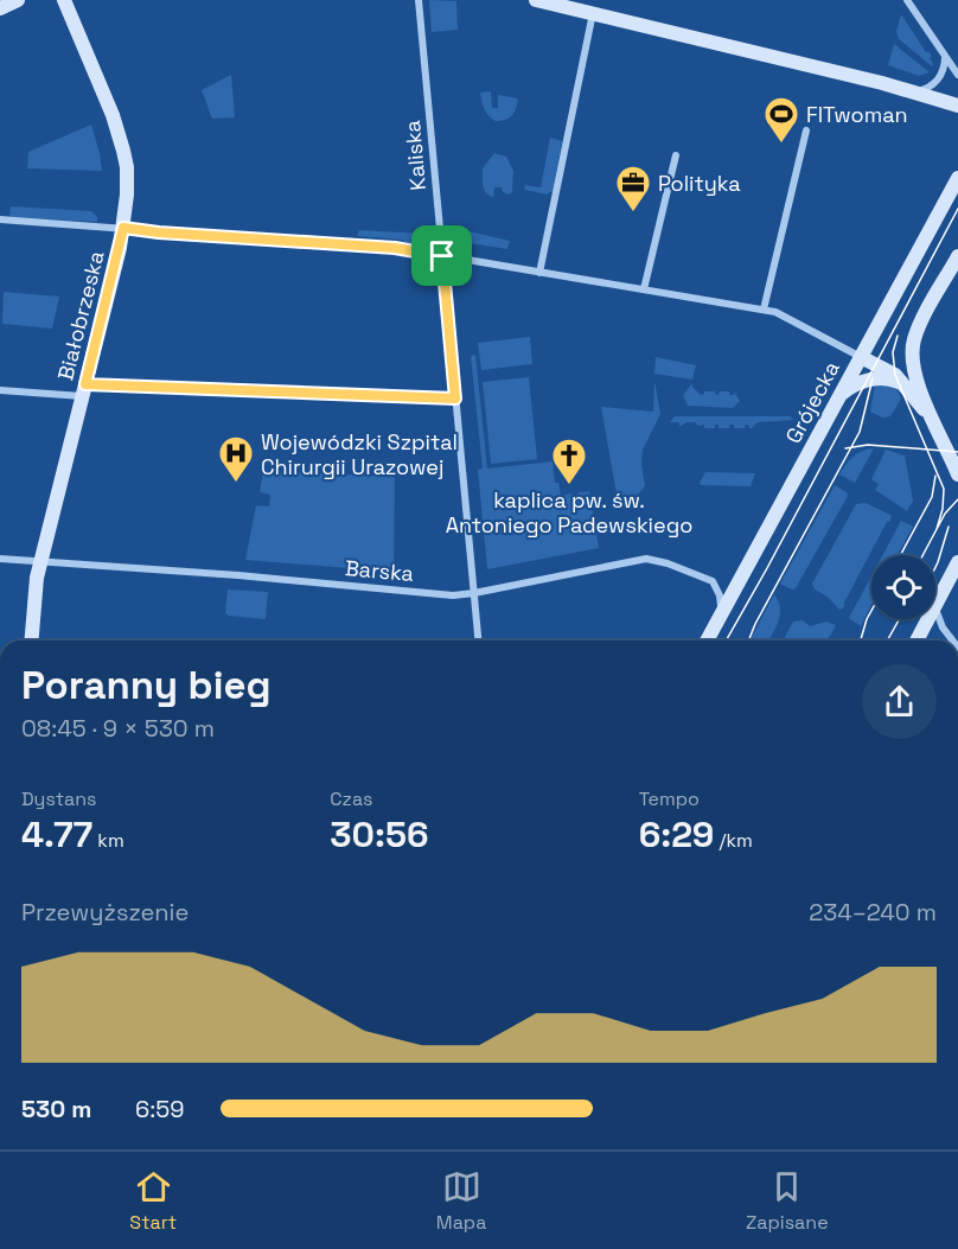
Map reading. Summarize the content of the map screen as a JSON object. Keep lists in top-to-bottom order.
{
  "streets": {
    "main road": ["Białobrzeska", "Grójecka"],
    "street": ["Kaliska", "Barska"]
  },
  "crossings": [
    ["Kaliska", "Barska"],
    ["Białobrzeska", "Barska"],
    ["Grójecka", "Barska"]
  ],
  "places": {
    "sports": ["FITwoman"],
    "office": ["Polityka"],
    "hospital": ["Wojewódzki Szpital Chirurgii Urazowej"],
    "church": ["kaplica pw. św. Antoniego Padewskiego"]
  },
  "page": {
    "heading": ["Poranny bieg", "08:45 · 9 × 530 m"],
    "stats": [
      ["Dystans", "4.77 km"],
      ["Czas", "30:56"],
      ["Tempo", "6:29 /km"]
    ],
    "chart": ["Przewyższenie", "234–240 m"],
    "list": [
      {
        "name": "530 m",
        "note": "6:59"
      }
    ],
    "tabs": ["Start", "Mapa", "Zapisane"]
  }
}
